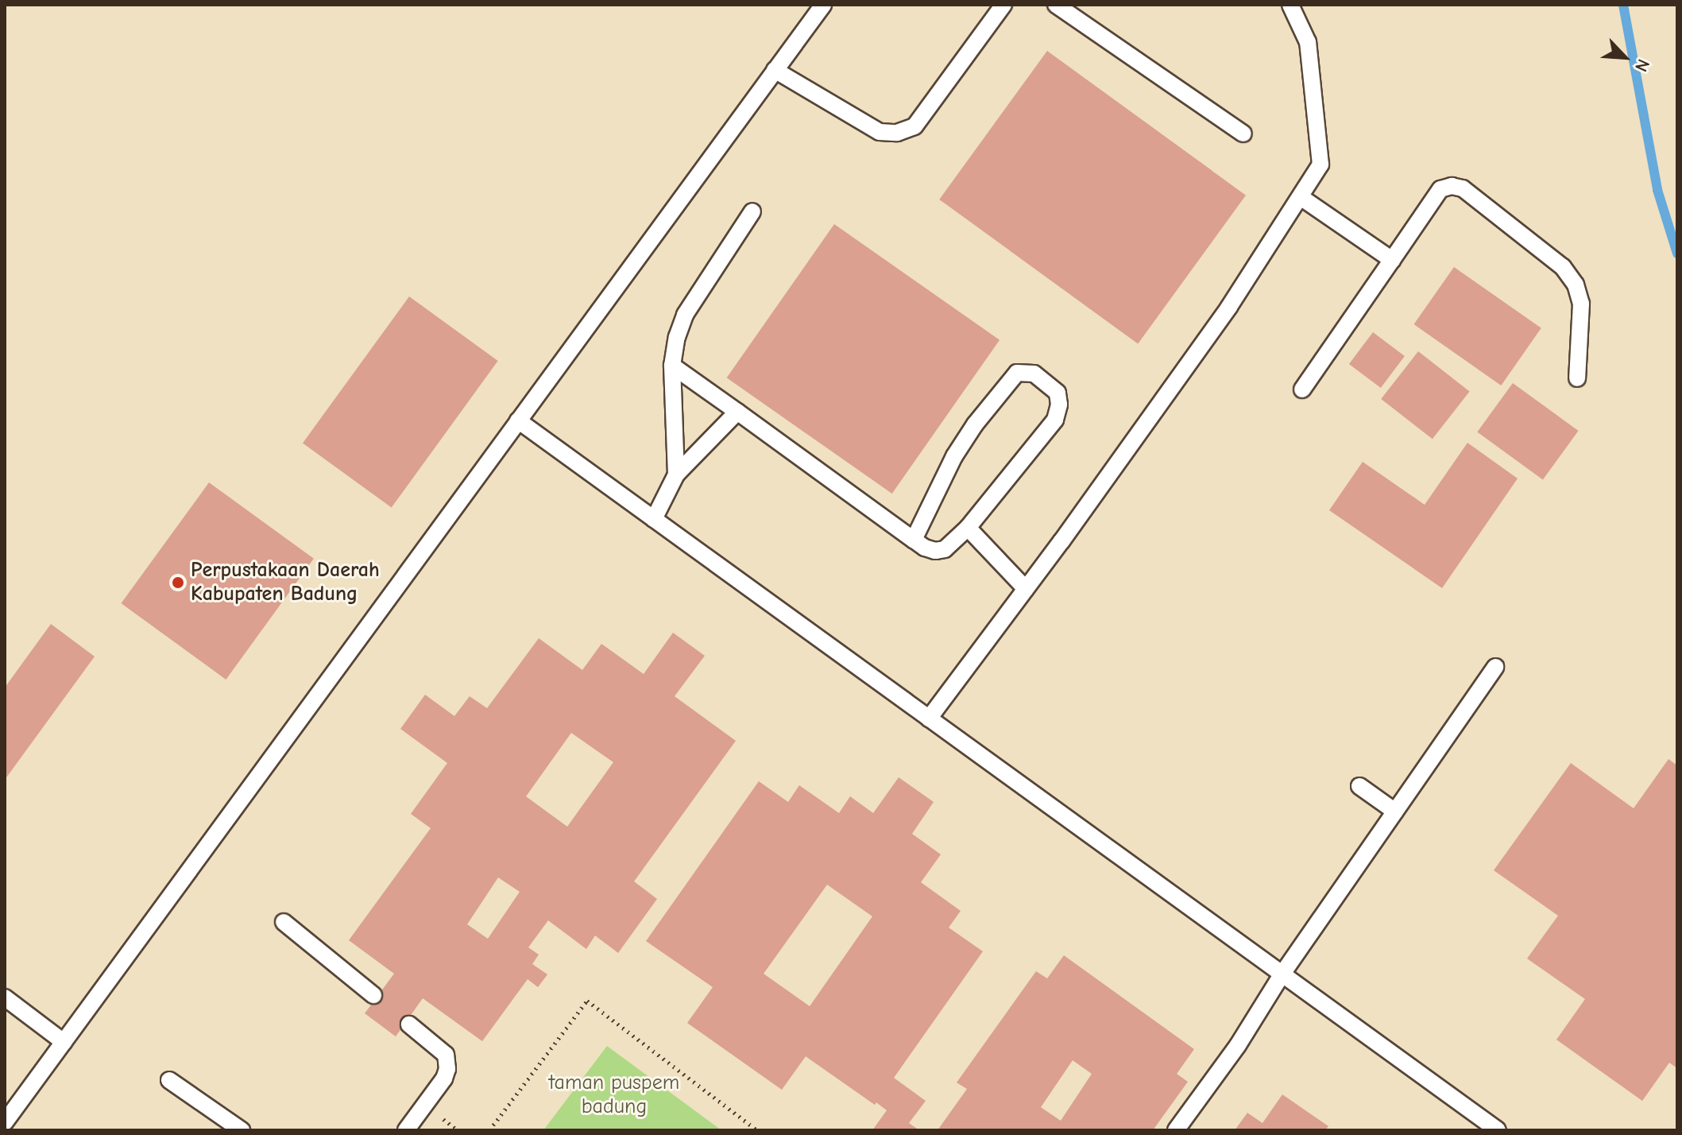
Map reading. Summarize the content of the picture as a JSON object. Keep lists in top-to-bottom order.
{
  "parks": ["taman puspem badung"],
  "places": ["Perpustakaan Daerah Kabupaten Badung"],
  "north": "bottom right"
}
